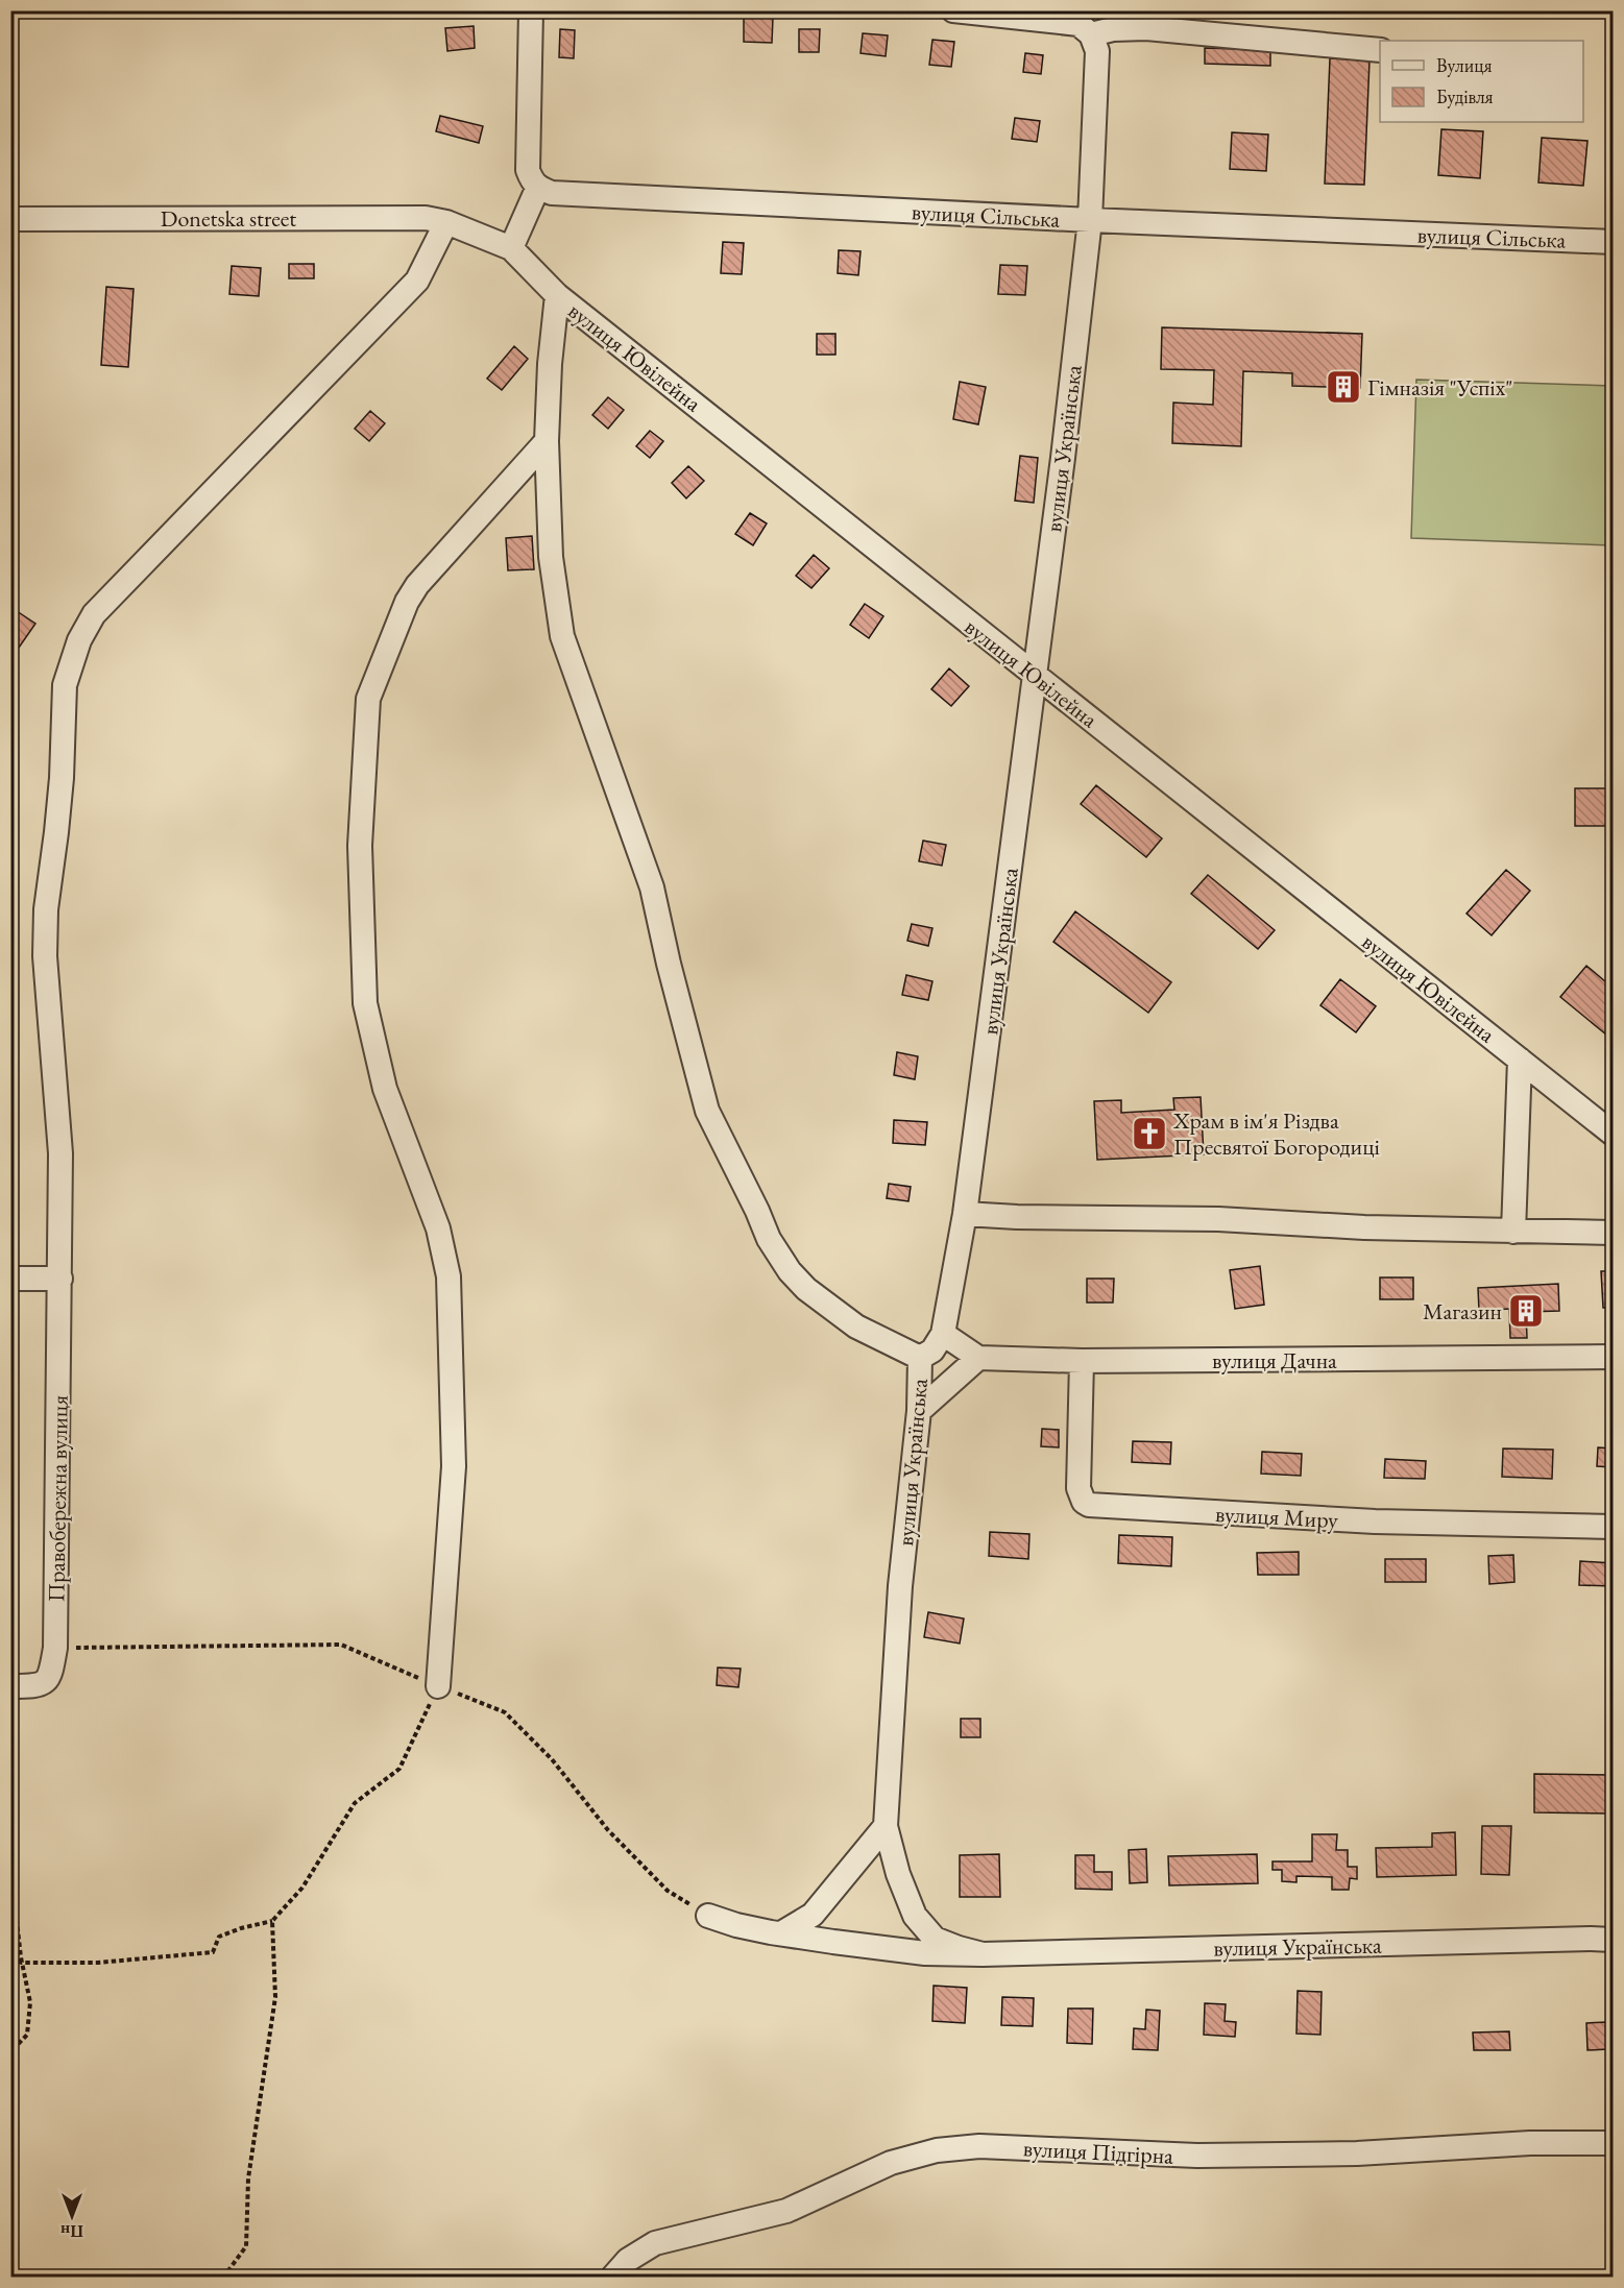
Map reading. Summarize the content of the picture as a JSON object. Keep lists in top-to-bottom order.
{
  "streets": {
    "street": [
      "вулиця Сільська",
      "Donetska street",
      "вулиця Ювілейна",
      "вулиця Українська",
      "вулиця Дачна",
      "Правобережна вулиця",
      "вулиця Миру",
      "вулиця Підгірна"
    ]
  },
  "crossings": [
    ["вулиця Сільська", "вулиця Українська"],
    ["Donetska street", "вулиця Ювілейна"],
    ["Donetska street", "Правобережна вулиця"],
    ["вулиця Ювілейна", "вулиця Українська"],
    ["вулиця Ювілейна", "Правобережна вулиця"],
    ["вулиця Дачна", "вулиця Миру"]
  ],
  "places": {
    "building": ["Гімназія \"Успіх\"", "Магазин"],
    "church": ["Храм в ім'я Різдва Пресвятої Богородиці"]
  },
  "legend": ["Вулиця", "Будівля"],
  "north": "bottom"
}
